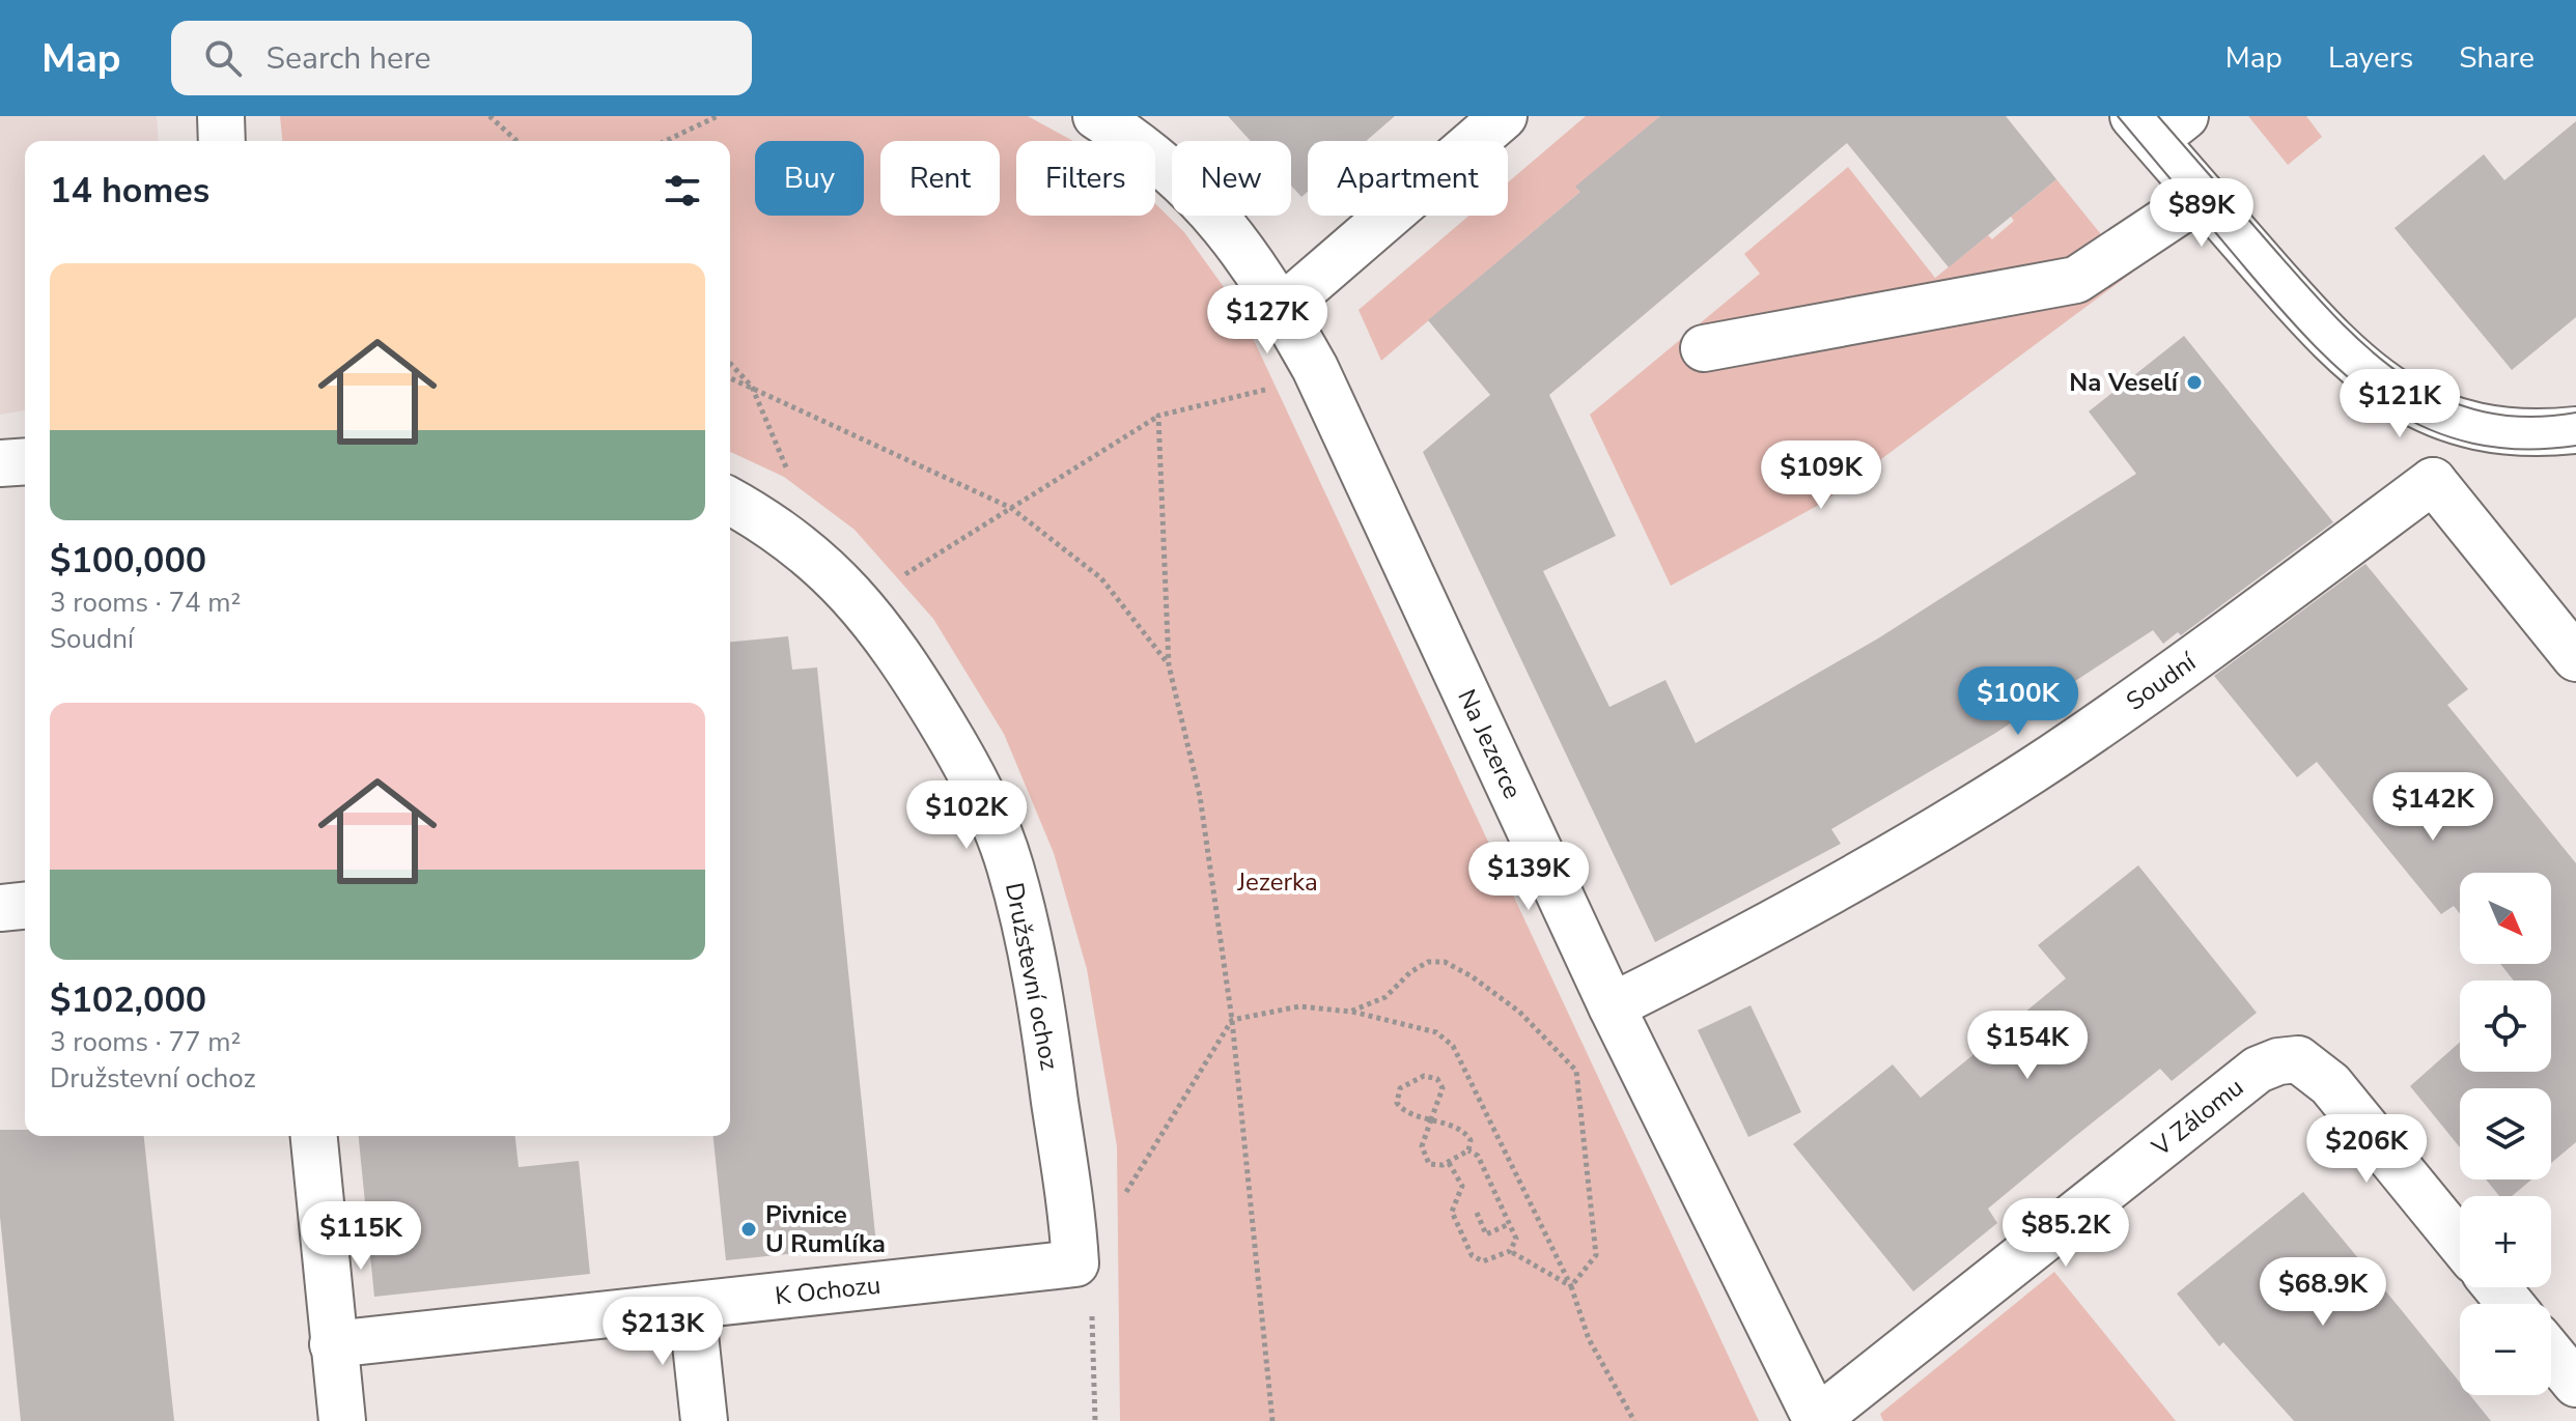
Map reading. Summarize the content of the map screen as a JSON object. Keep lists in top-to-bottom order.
{
  "streets": {
    "street": [
      "Soudní",
      "Na Jezerce",
      "Družstevní ochoz",
      "V Zálomu",
      "K Ochozu"
    ]
  },
  "crossings": [
    ["Soudní", "Na Jezerce"],
    ["Na Jezerce", "V Zálomu"],
    ["Družstevní ochoz", "K Ochozu"]
  ],
  "parks": ["Jezerka"],
  "places": ["Na Veselí", "Pivnice U Rumlíka"],
  "north": "bottom right",
  "page": {
    "header": "Map",
    "search": "Search here",
    "nav": ["Map", "Layers", "Share"],
    "chip": [
      "Buy",
      "Rent",
      "Filters",
      "New",
      "Apartment"
    ],
    "heading": "14 homes",
    "price": [
      "$89K",
      "$127K",
      "$121K",
      "$109K",
      "$100K",
      "$142K",
      "$102K",
      "$139K",
      "$154K",
      "$206K",
      "$85.2K",
      "$115K",
      "$68.9K",
      "$213K"
    ],
    "list": [
      {
        "name": "$100,000",
        "note": "3 rooms · 74 m² · Soudní"
      },
      {
        "name": "$102,000",
        "note": "3 rooms · 77 m² · Družstevní ochoz"
      }
    ],
    "map_buttons": ["+", "−"]
  }
}
